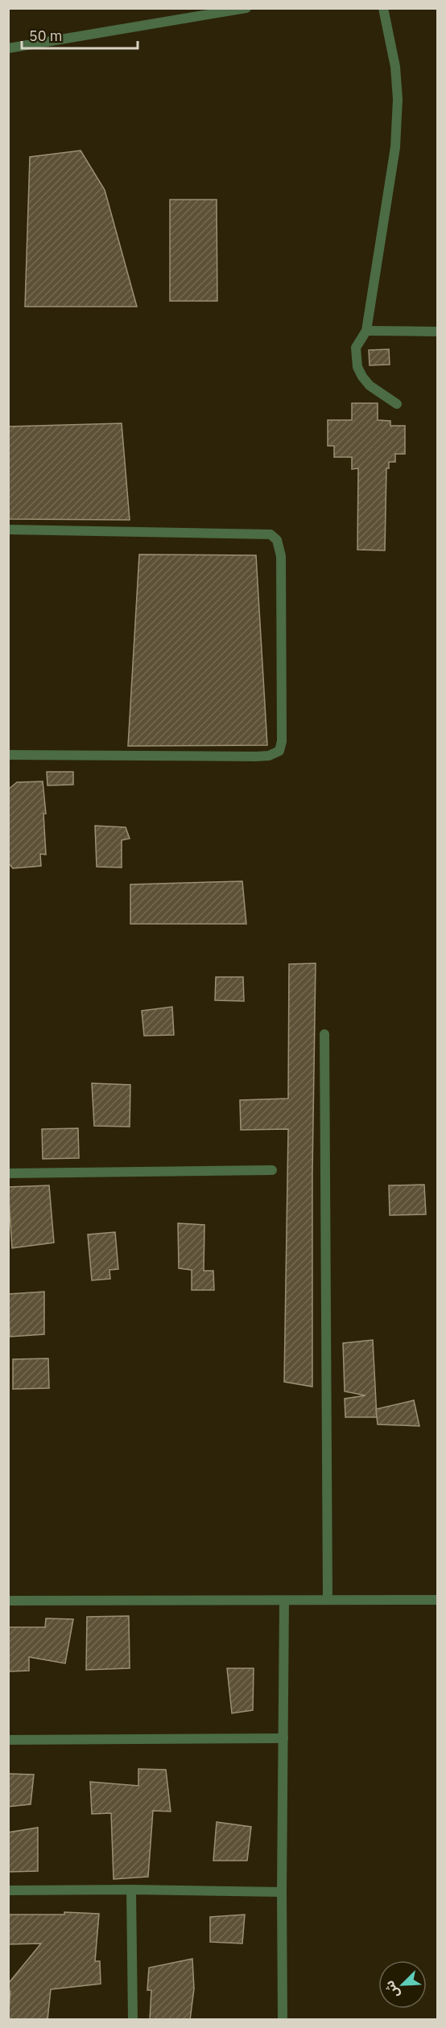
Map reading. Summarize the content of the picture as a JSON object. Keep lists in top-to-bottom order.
{
  "scale_bar": "50 m",
  "north": "bottom left"
}
